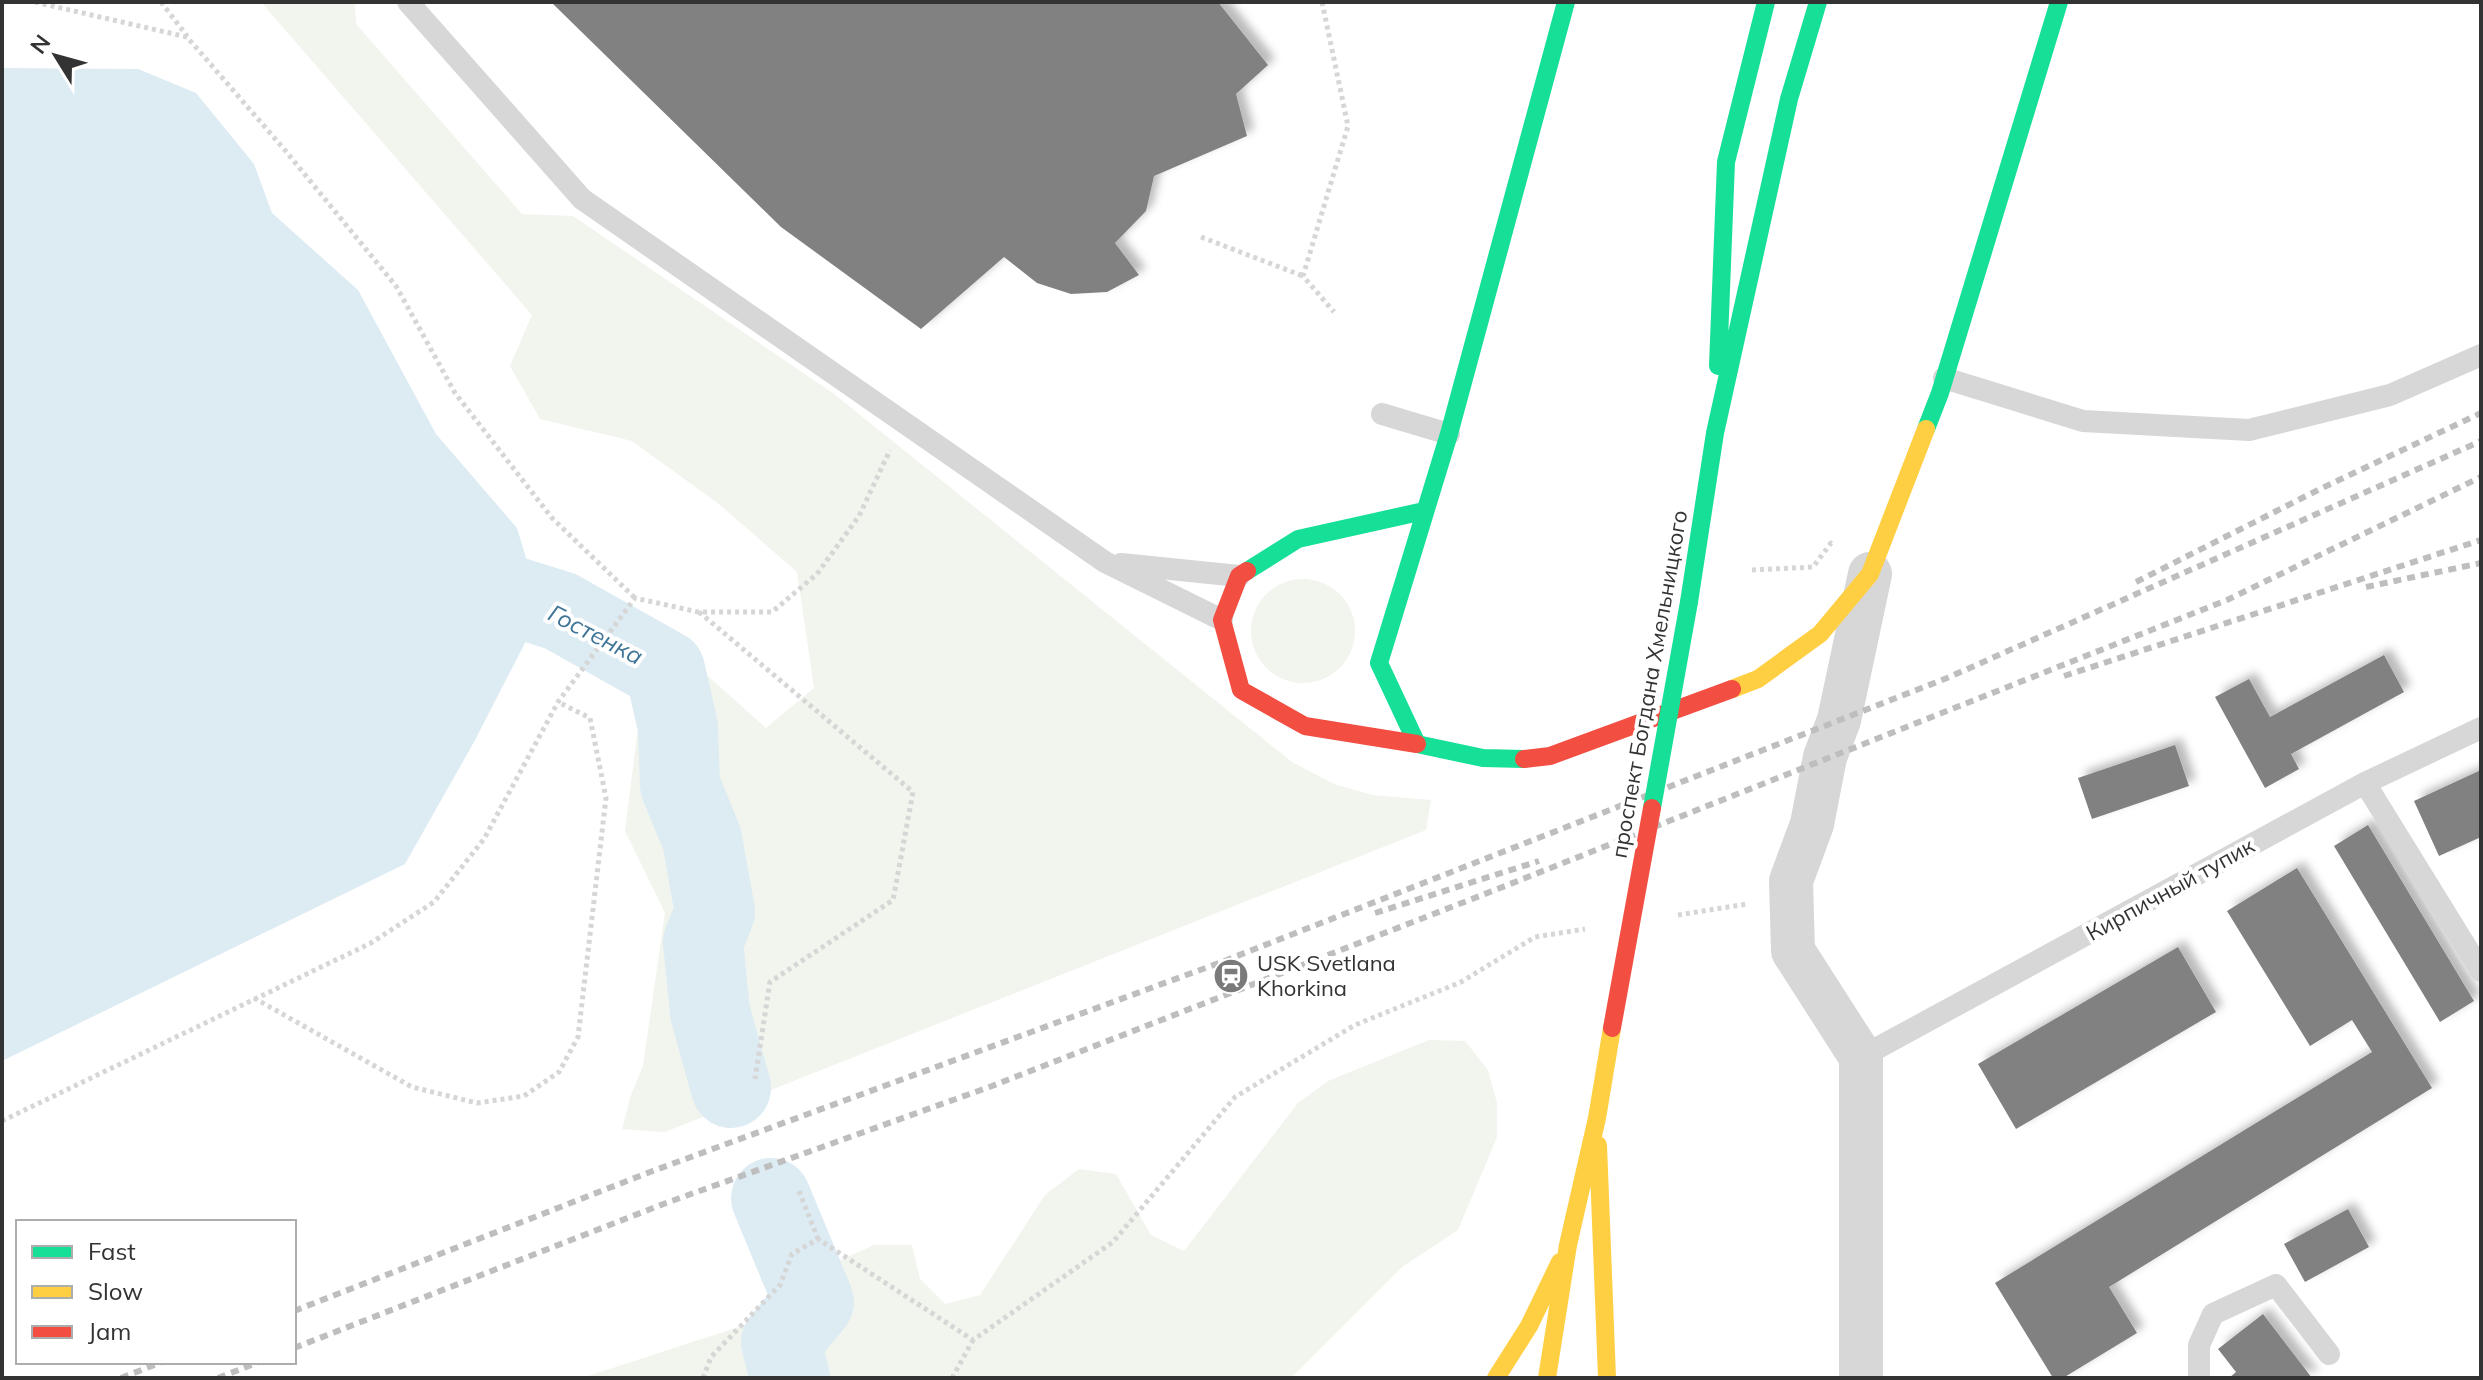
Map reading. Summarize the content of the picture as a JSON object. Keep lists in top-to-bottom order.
{
  "streets": {
    "street": ["проспект Богдана Хмельницкого"],
    "lane": ["Кирпичный тупик"]
  },
  "water": ["Гостенка"],
  "places": {
    "station": ["USK Svetlana Khorkina"]
  },
  "legend": ["Fast", "Slow", "Jam"],
  "north": "top left"
}
